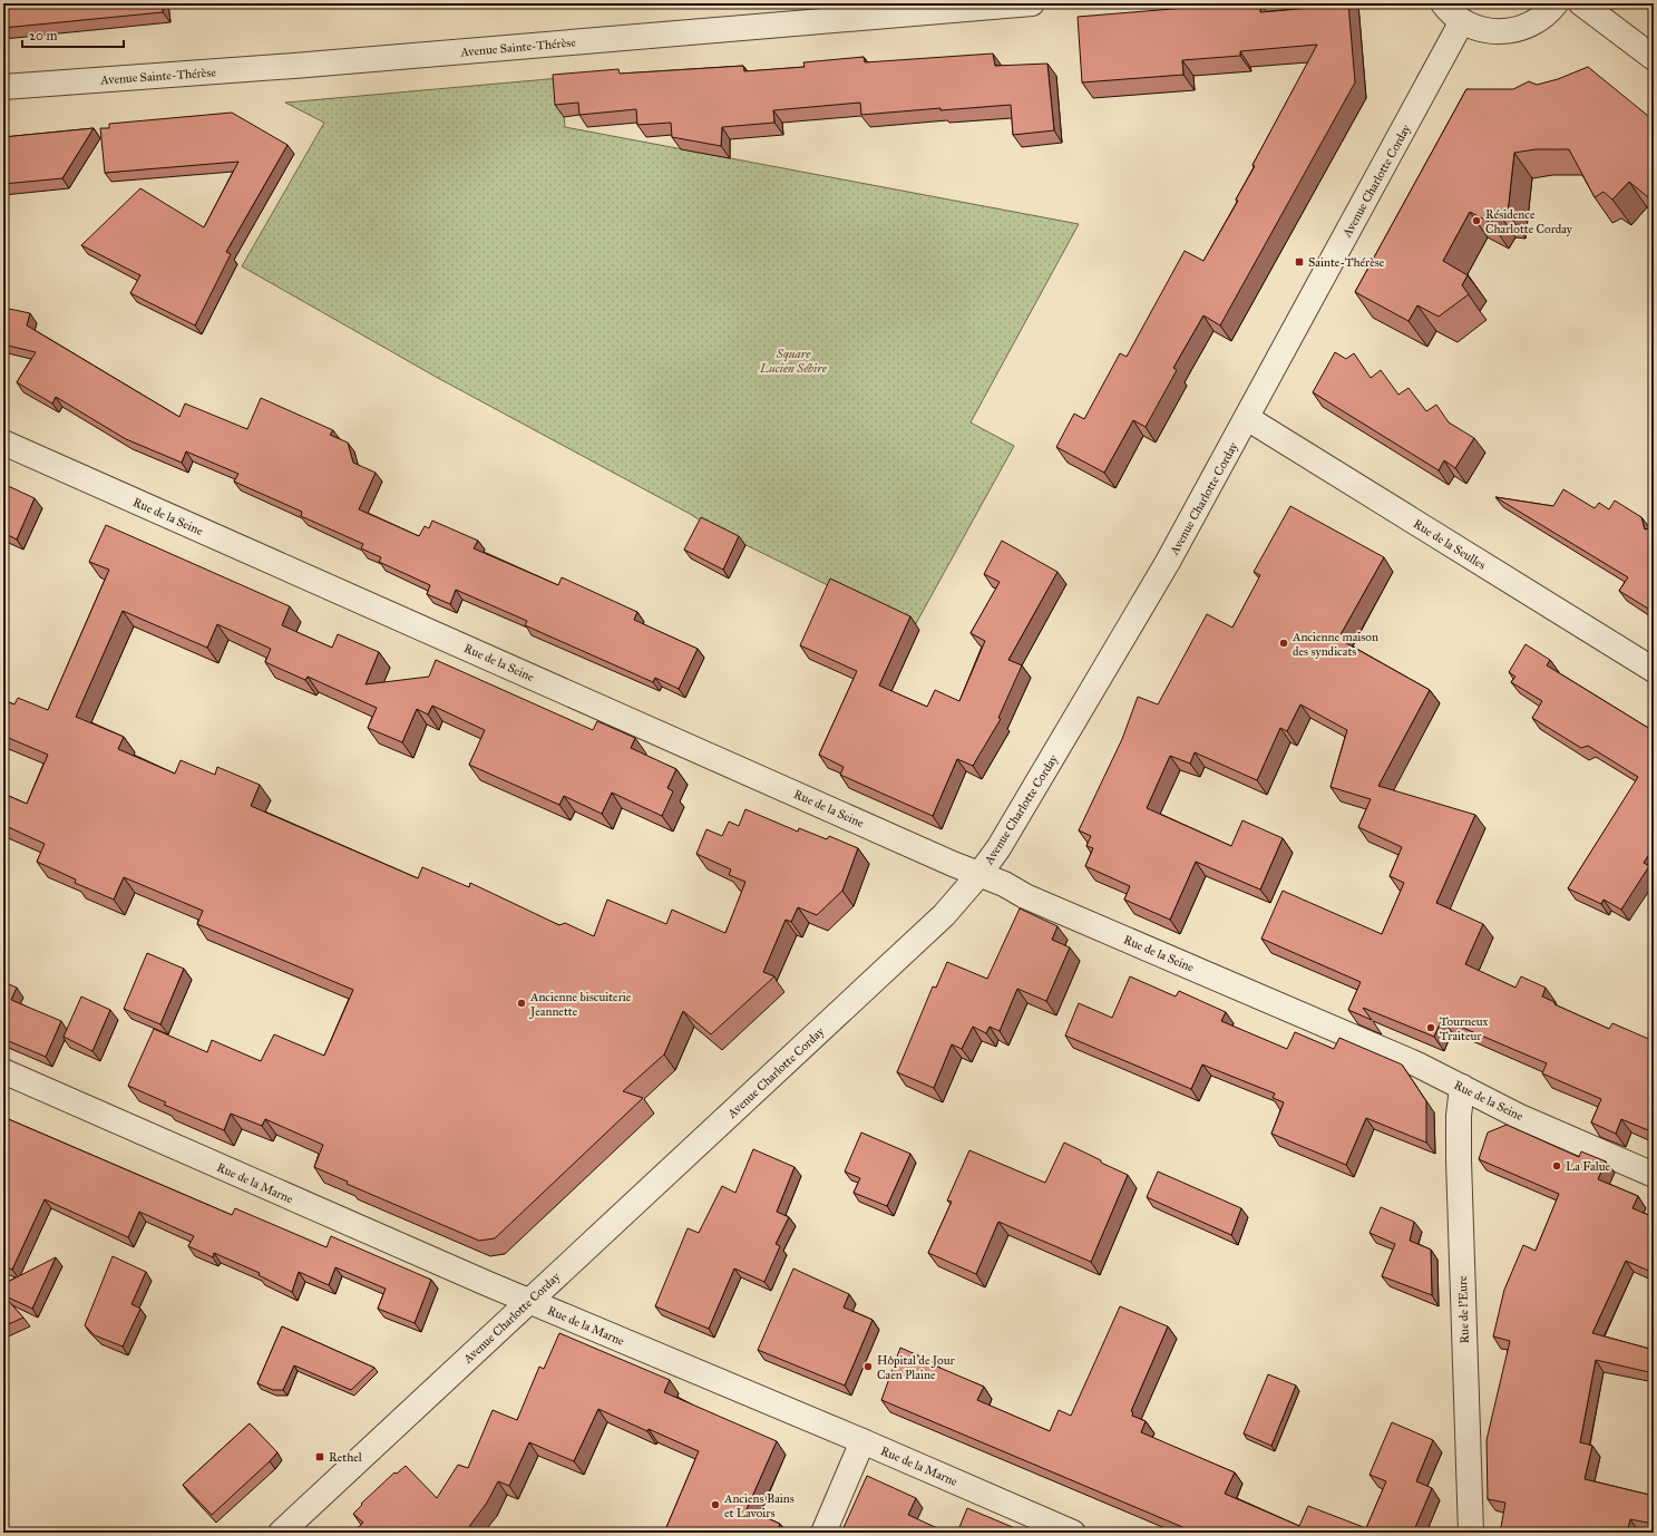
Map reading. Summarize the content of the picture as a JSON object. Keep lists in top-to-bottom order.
{
  "streets": {
    "street": [
      "Avenue Sainte-Thérèse",
      "Avenue Charlotte Corday",
      "Rue de la Seine",
      "Rue de la Seulles",
      "Rue de la Marne",
      "Rue de l'Eure"
    ]
  },
  "crossings": [
    ["Avenue Charlotte Corday", "Rue de la Seine"],
    ["Avenue Charlotte Corday", "Rue de la Seulles"],
    ["Avenue Charlotte Corday", "Rue de la Marne"],
    ["Rue de la Seine", "Rue de l'Eure"]
  ],
  "parks": ["Square Lucien Sébire"],
  "places": {
    "other": [
      "Résidence Charlotte Corday",
      "Ancienne maison des syndicats",
      "Ancienne biscuiterie Jeannette",
      "Tourneux Traiteur",
      "La Falue",
      "Hôpital de Jour Caen Plaine",
      "Anciens Bains et Lavoirs"
    ],
    "transit": ["Sainte-Thérèse", "Rethel"]
  },
  "scale_bar": "20 m"
}
